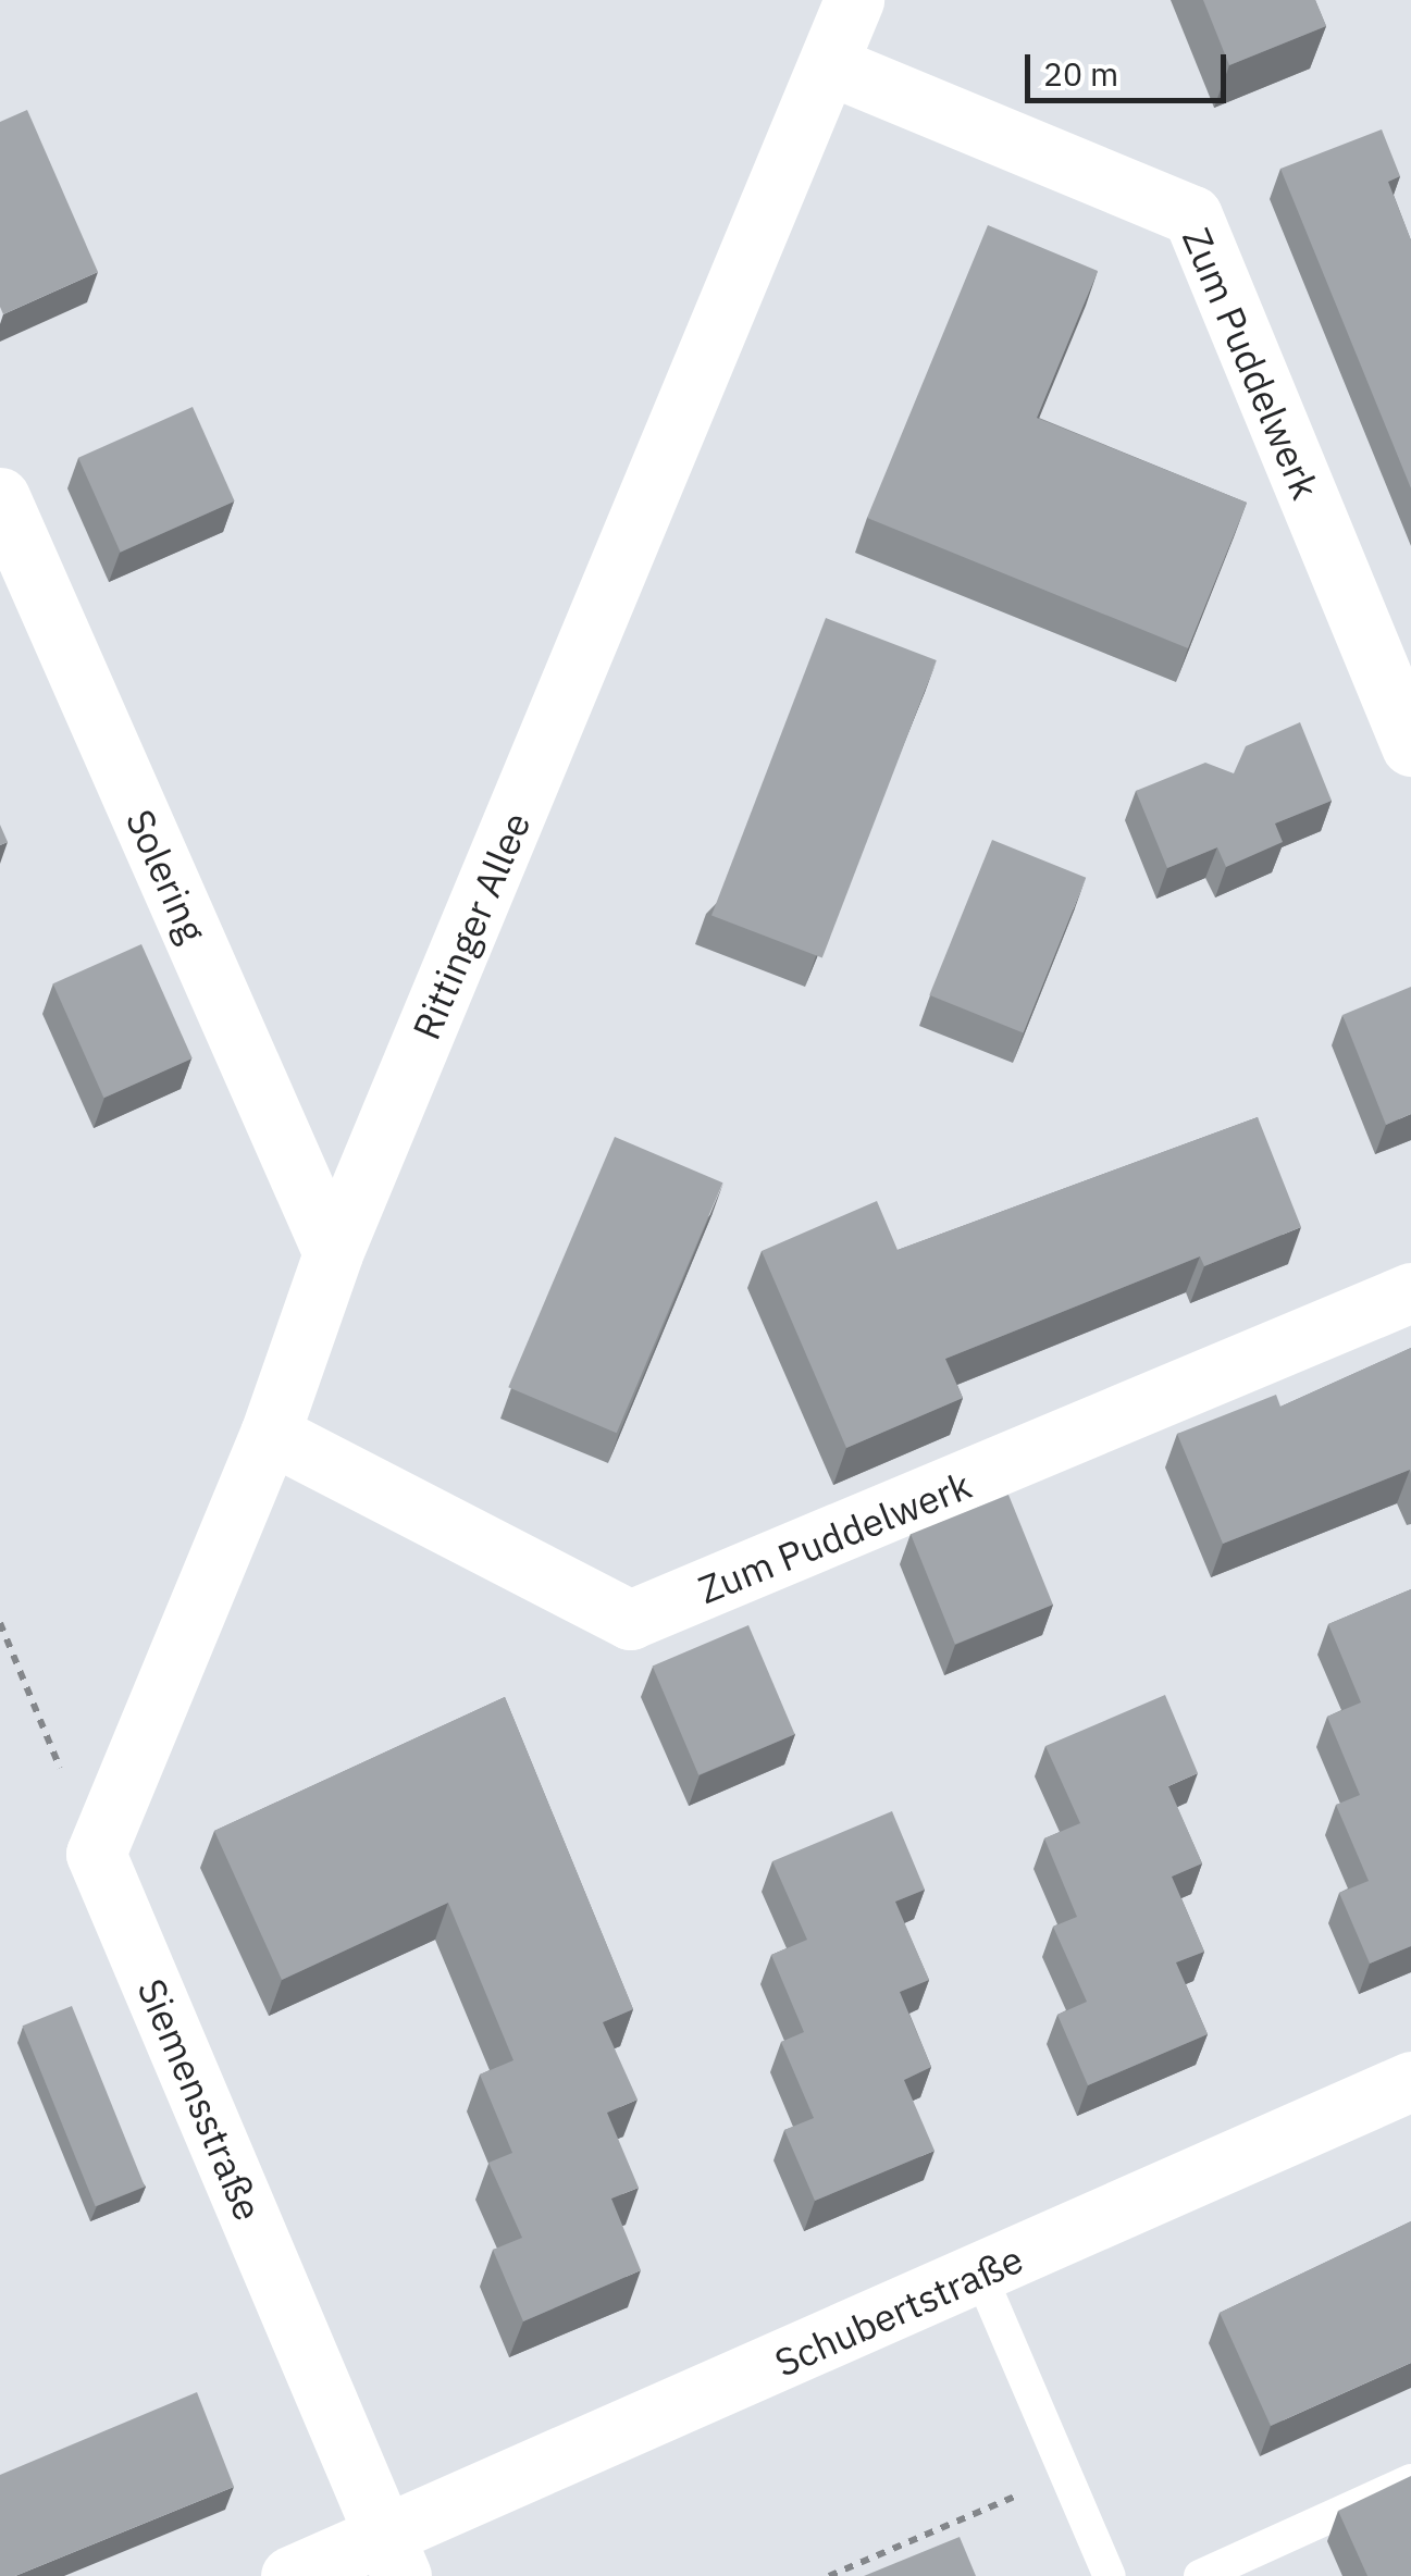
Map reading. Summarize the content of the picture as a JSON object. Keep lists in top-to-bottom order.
{
  "streets": {
    "street": [
      "Zum Puddelwerk",
      "Solering",
      "Rittinger Allee",
      "Siemensstraße",
      "Schubertstraße"
    ]
  },
  "crossings": [
    ["Zum Puddelwerk", "Rittinger Allee"],
    ["Solering", "Rittinger Allee"],
    ["Rittinger Allee", "Siemensstraße"],
    ["Siemensstraße", "Schubertstraße"]
  ],
  "scale_bar": "20 m"
}
